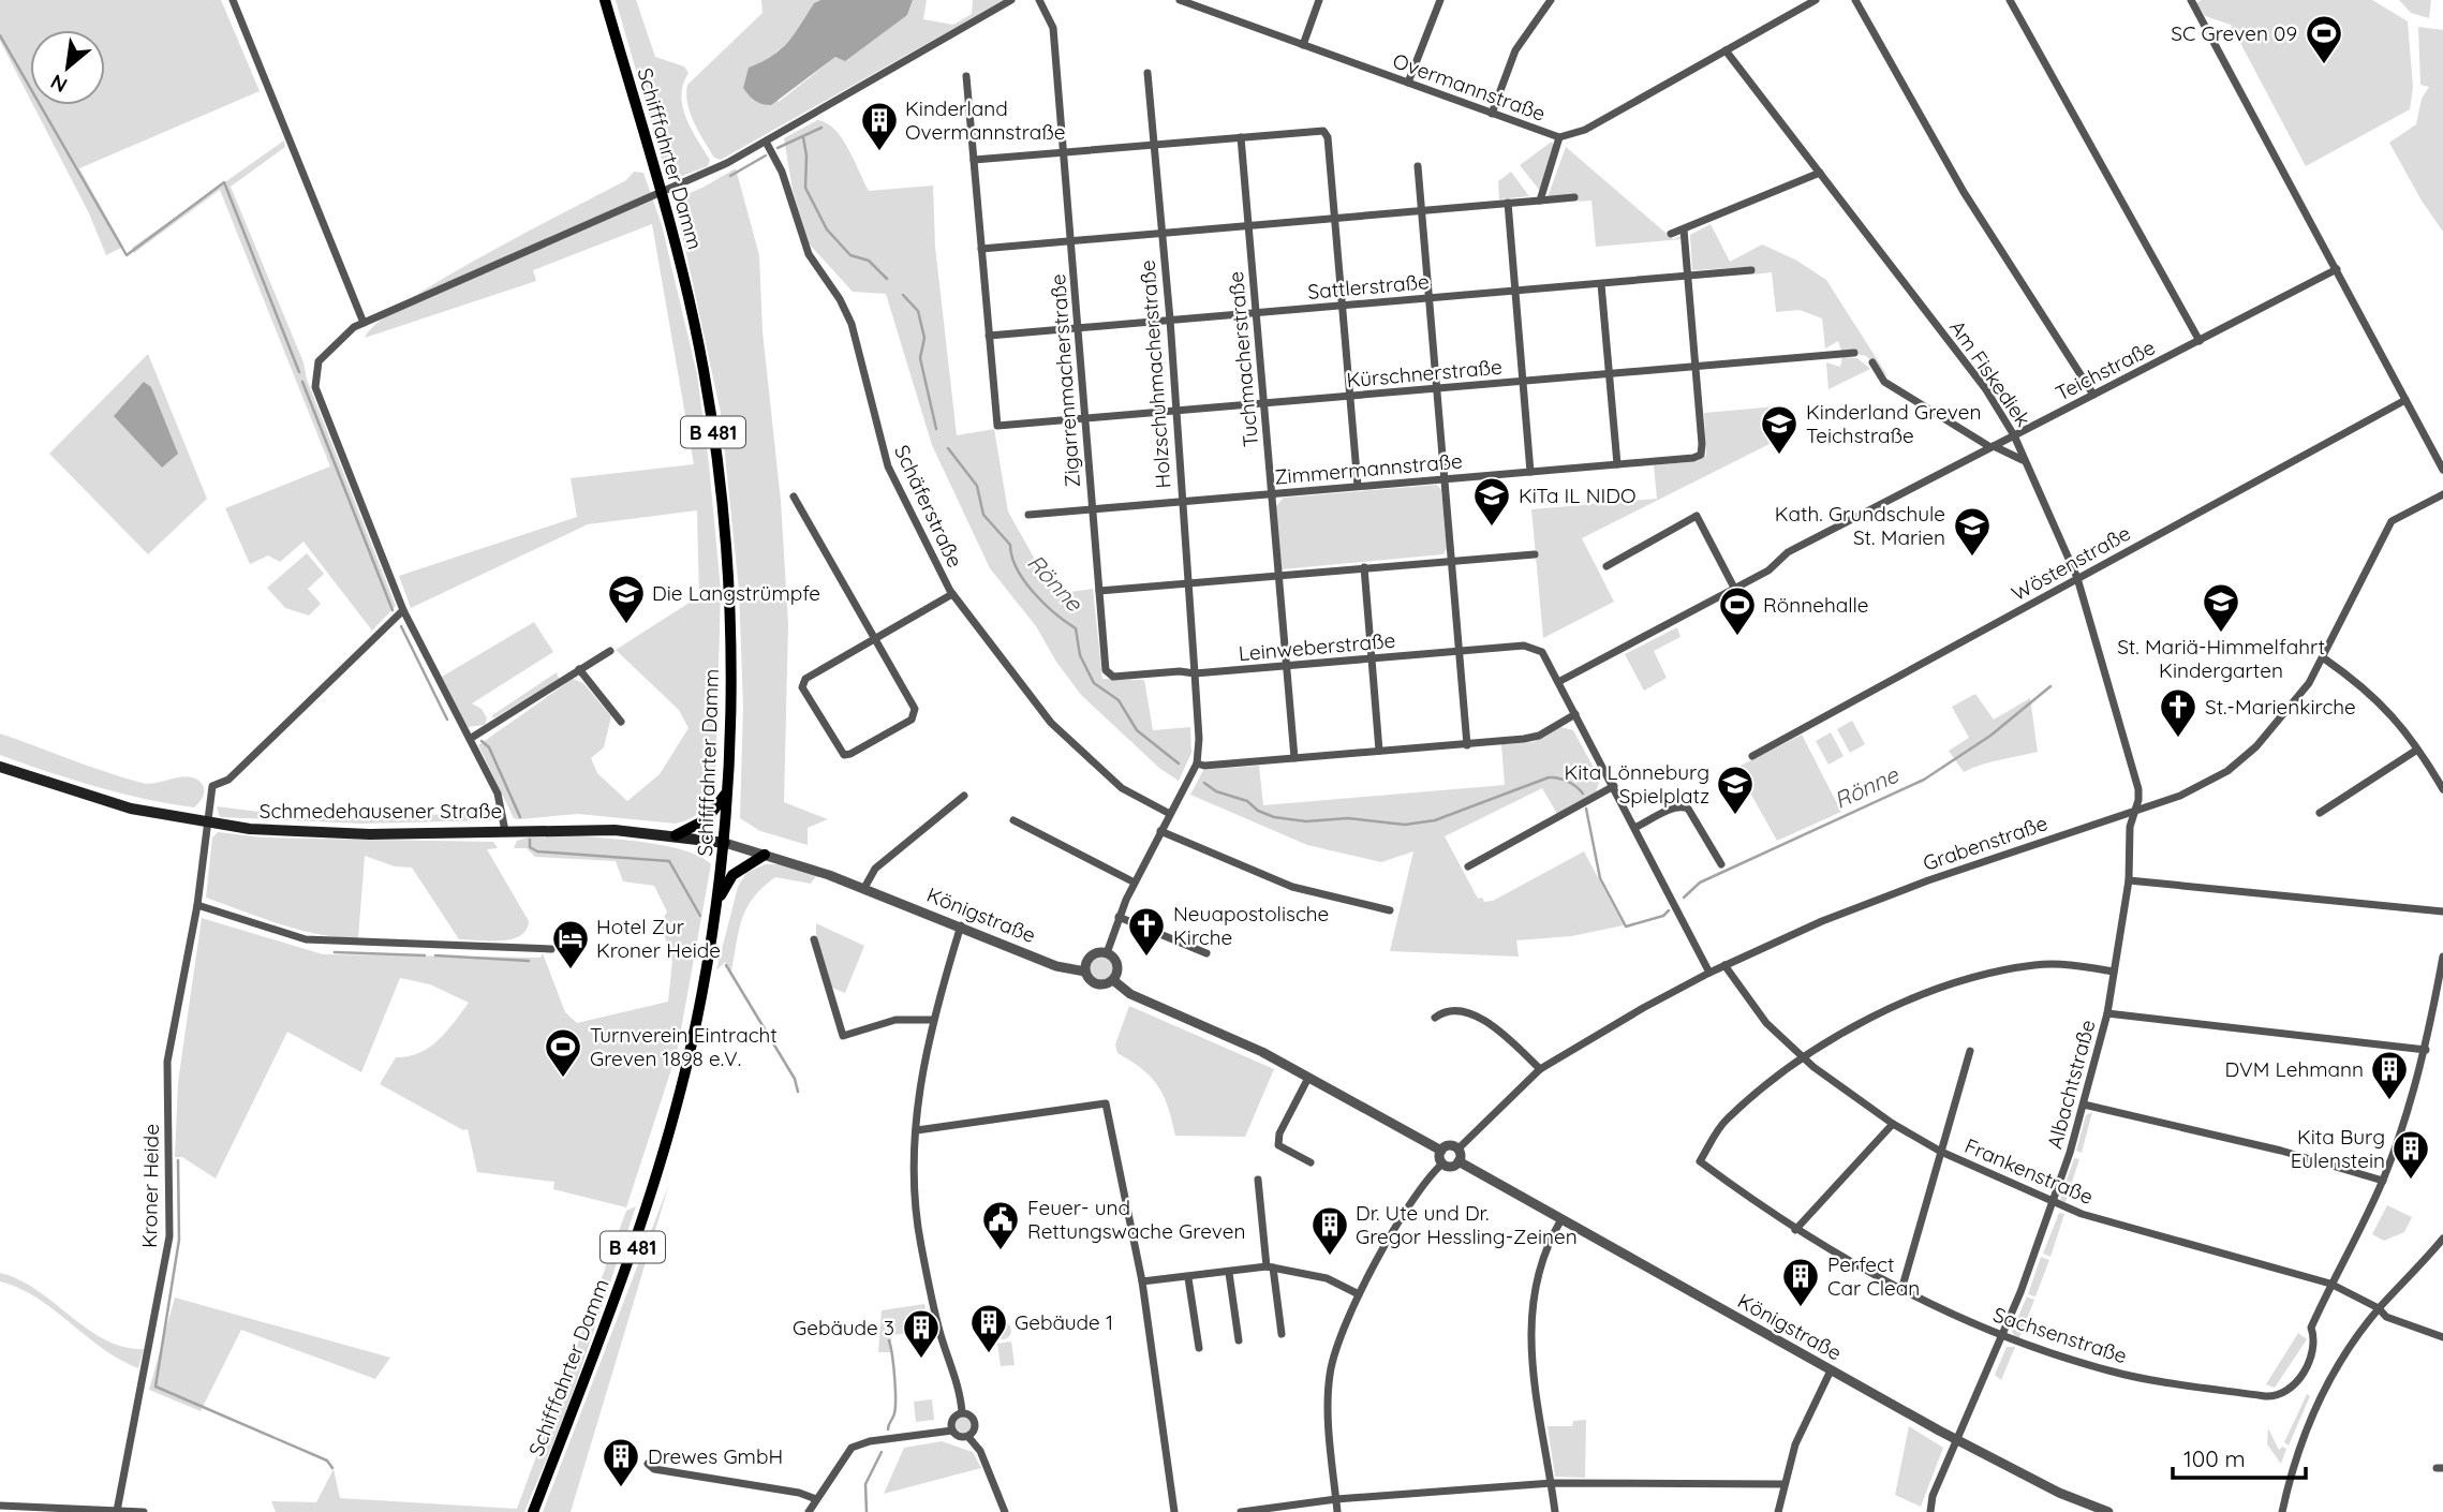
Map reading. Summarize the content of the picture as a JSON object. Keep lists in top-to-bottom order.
{
  "streets": {
    "main road": ["Schifffahrter Damm", "B 481", "Schmedehausener Straße"],
    "street": [
      "Overmannstraße",
      "Sattlerstraße",
      "Tuchmacherstraße",
      "Teichstraße",
      "Kürschnerstraße",
      "Am Fiskediek",
      "Holzschuhmacherstraße",
      "Zigarrenmacherstraße",
      "Zimmermannstraße",
      "Schäferstraße",
      "Wöstenstraße",
      "Leinweberstraße",
      "Grabenstraße",
      "Königstraße",
      "Albachtstraße",
      "Frankenstraße",
      "Kroner Heide",
      "Sachsenstraße"
    ]
  },
  "crossings": [
    ["Overmannstraße", "Am Fiskediek"],
    ["Schifffahrter Damm", "B 481"],
    ["Schifffahrter Damm", "Schmedehausener Straße"],
    ["Schifffahrter Damm", "Königstraße"],
    ["Sattlerstraße", "Tuchmacherstraße"],
    ["Sattlerstraße", "Kürschnerstraße"],
    ["Sattlerstraße", "Holzschuhmacherstraße"],
    ["Sattlerstraße", "Zigarrenmacherstraße"],
    ["Tuchmacherstraße", "Kürschnerstraße"],
    ["Tuchmacherstraße", "Zimmermannstraße"],
    ["Tuchmacherstraße", "Leinweberstraße"],
    ["Teichstraße", "Am Fiskediek"],
    ["Teichstraße", "Leinweberstraße"],
    ["Kürschnerstraße", "Holzschuhmacherstraße"],
    ["Kürschnerstraße", "Zigarrenmacherstraße"],
    ["Kürschnerstraße", "Zimmermannstraße"],
    ["Am Fiskediek", "Wöstenstraße"],
    ["Am Fiskediek", "Grabenstraße"],
    ["Am Fiskediek", "Albachtstraße"],
    ["Holzschuhmacherstraße", "Zigarrenmacherstraße"],
    ["Holzschuhmacherstraße", "Zimmermannstraße"],
    ["Holzschuhmacherstraße", "Leinweberstraße"],
    ["Zigarrenmacherstraße", "Zimmermannstraße"],
    ["Zigarrenmacherstraße", "Leinweberstraße"],
    ["B 481", "Königstraße"],
    ["Leinweberstraße", "Grabenstraße"],
    ["Schmedehausener Straße", "Königstraße"],
    ["Schmedehausener Straße", "Kroner Heide"],
    ["Grabenstraße", "Königstraße"],
    ["Grabenstraße", "Albachtstraße"],
    ["Grabenstraße", "Frankenstraße"],
    ["Königstraße", "Albachtstraße"],
    ["Albachtstraße", "Frankenstraße"],
    ["Albachtstraße", "Sachsenstraße"],
    ["Frankenstraße", "Sachsenstraße"]
  ],
  "water": ["Rönne"],
  "places": {
    "sports": ["SC Greven 09", "Rönnehalle", "Turnverein Eintracht Greven 1898 e.V."],
    "building": [
      "Kinderland Overmannstraße",
      "DVM Lehmann",
      "Kita Burg Eulenstein",
      "Dr. Ute und Dr. Gregor Hessling-Zeinen",
      "Perfect Car Clean",
      "Gebäude 1",
      "Gebäude 3",
      "Drewes GmbH"
    ],
    "school or university": [
      "Kinderland Greven Teichstraße",
      "KiTa IL NIDO",
      "Kath. Grundschule St. Marien",
      "Die Langstrümpfe",
      "St. Mariä-Himmelfahrt Kindergarten",
      "Kita Lönneburg Spielplatz"
    ],
    "church": ["St.-Marienkirche", "Neuapostolische Kirche"],
    "hotel": ["Hotel Zur Kroner Heide"],
    "public building": ["Feuer- und Rettungswache Greven"]
  },
  "scale_bar": "100 m",
  "north": "bottom left"
}
